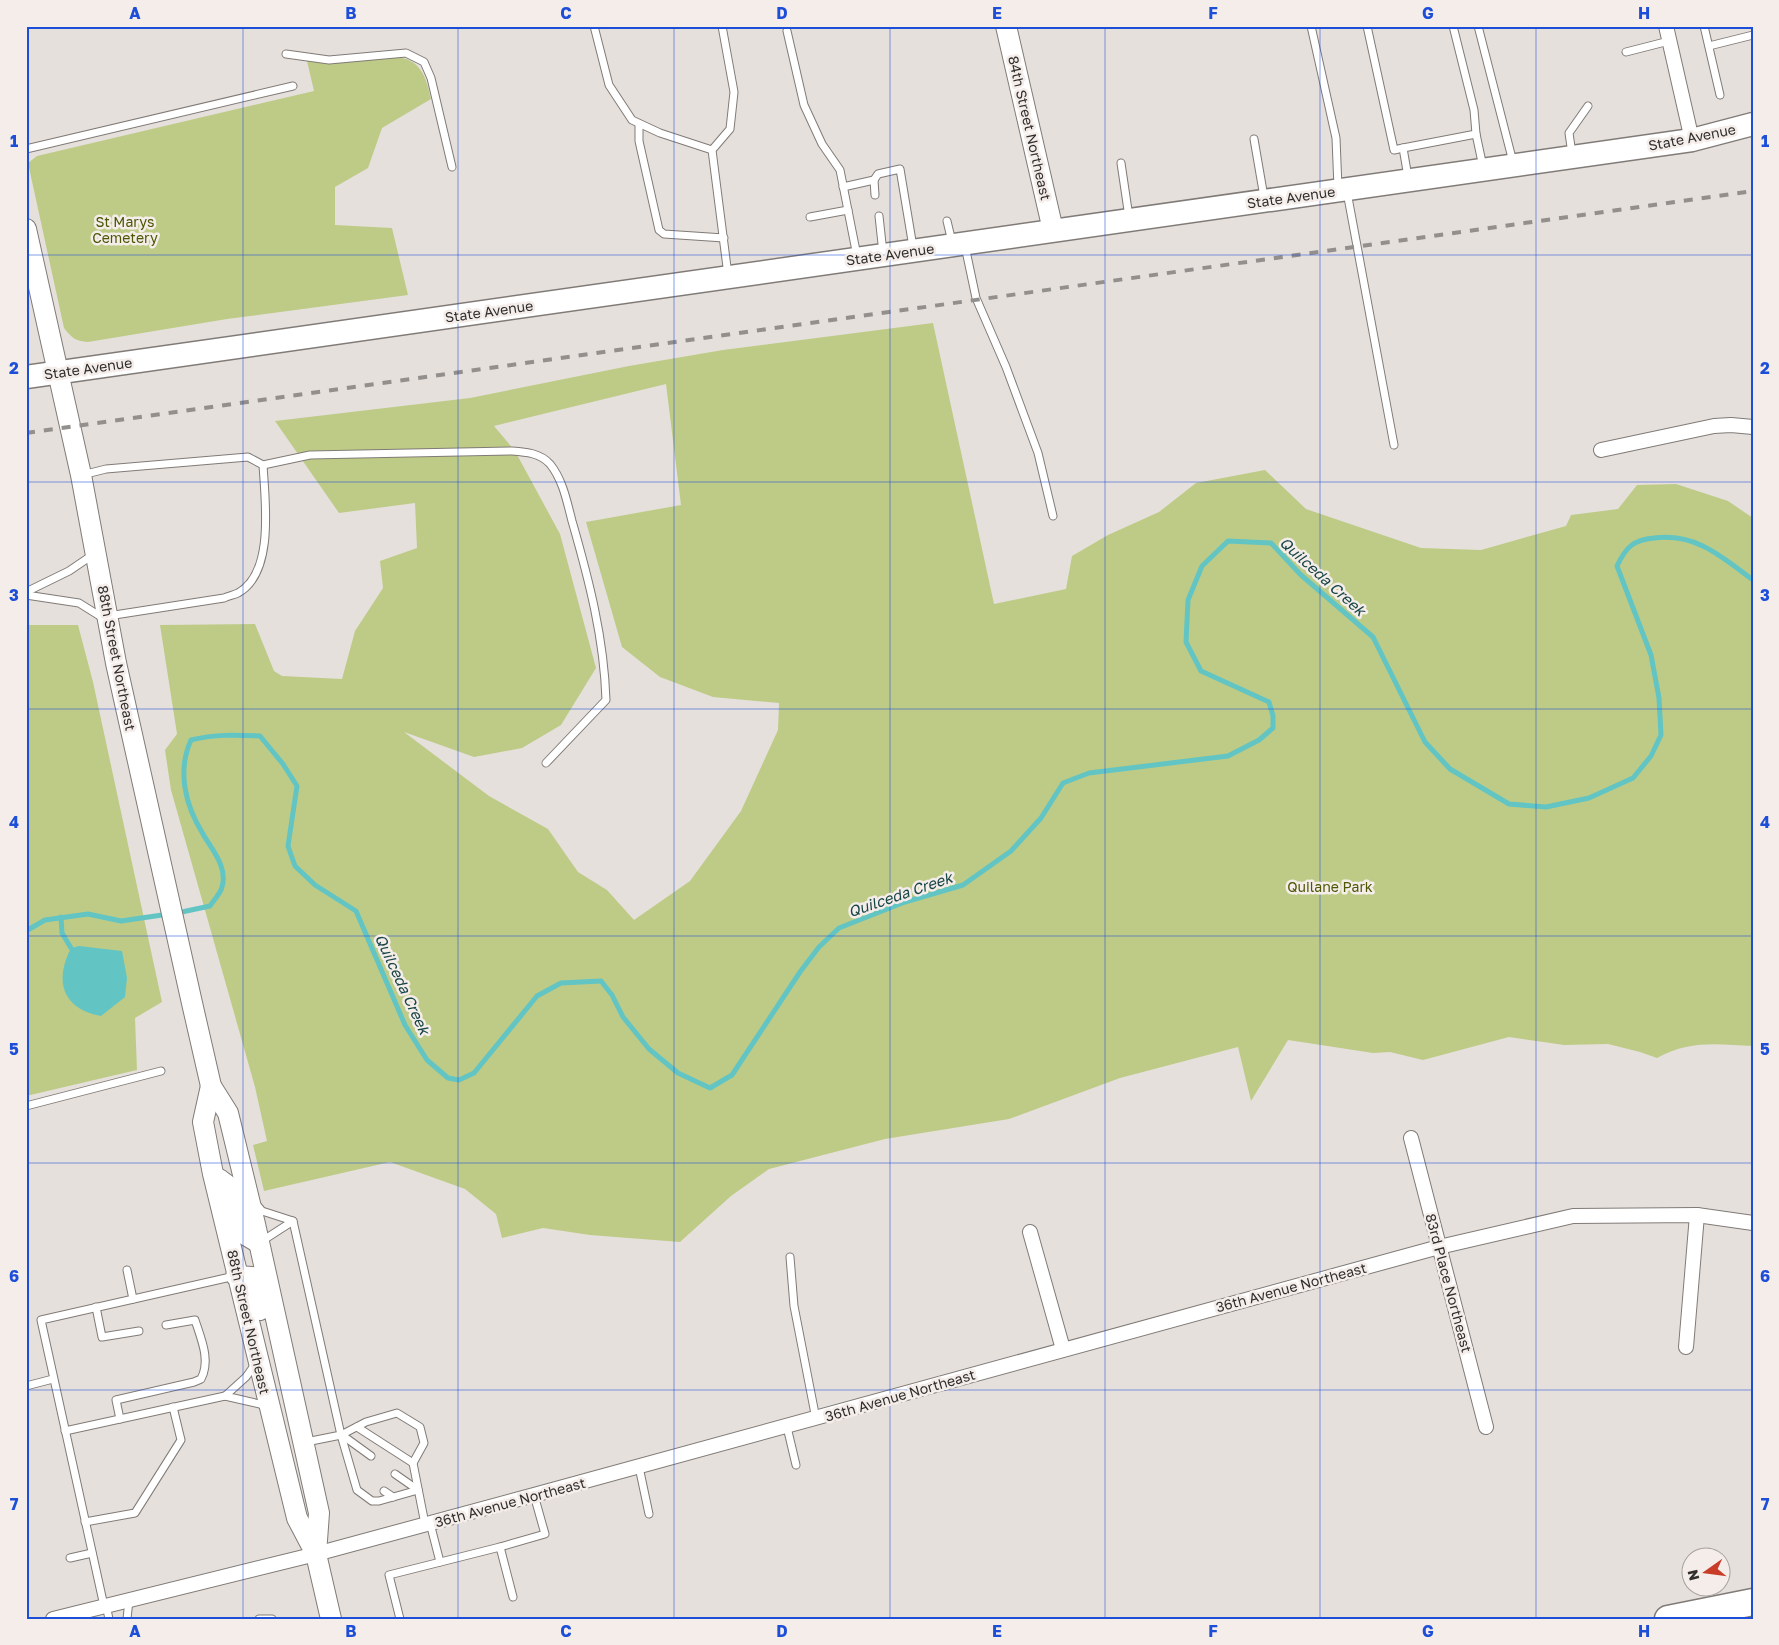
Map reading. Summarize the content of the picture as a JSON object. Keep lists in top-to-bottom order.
{
  "streets": {
    "main road": ["84th Street Northeast", "State Avenue", "88th Street Northeast"],
    "street": ["83rd Place Northeast", "36th Avenue Northeast"]
  },
  "crossings": [
    ["84th Street Northeast", "State Avenue"],
    ["State Avenue", "88th Street Northeast"],
    ["88th Street Northeast", "36th Avenue Northeast"],
    ["83rd Place Northeast", "36th Avenue Northeast"]
  ],
  "water": ["Quilceda Creek"],
  "parks": ["St Marys Cemetery", "Quilane Park"],
  "north": "left",
  "grid": {
    "columns": [
      "A",
      "B",
      "C",
      "D",
      "E",
      "F",
      "G",
      "H"
    ],
    "rows": [
      "1",
      "2",
      "3",
      "4",
      "5",
      "6",
      "7"
    ]
  }
}
